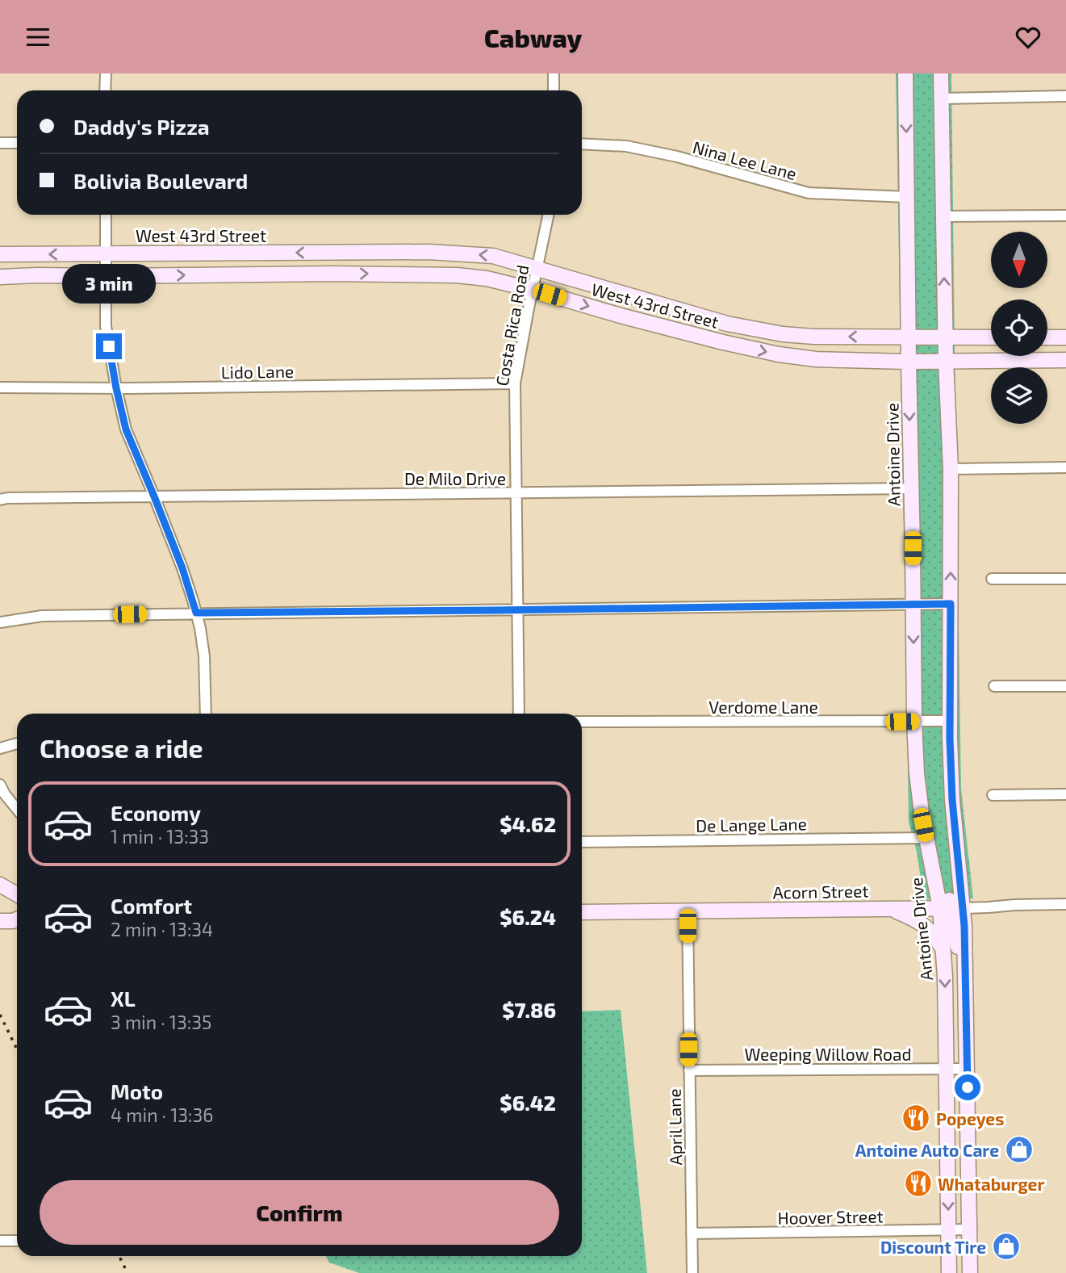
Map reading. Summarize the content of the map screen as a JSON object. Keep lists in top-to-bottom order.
{
  "streets": {
    "main road": ["West 43rd Street", "Antoine Drive", "Acorn Street"],
    "street": [
      "Nina Lee Lane",
      "Costa Rica Road",
      "Lido Lane",
      "De Milo Drive",
      "Verdome Lane",
      "De Lange Lane",
      "Weeping Willow Road",
      "April Lane",
      "Hoover Street"
    ]
  },
  "crossings": [
    ["Nina Lee Lane", "Antoine Drive"],
    ["West 43rd Street", "Costa Rica Road"],
    ["West 43rd Street", "Antoine Drive"],
    ["Costa Rica Road", "Lido Lane"],
    ["Costa Rica Road", "De Milo Drive"],
    ["Antoine Drive", "De Milo Drive"],
    ["Antoine Drive", "Verdome Lane"],
    ["Antoine Drive", "De Lange Lane"],
    ["Antoine Drive", "Acorn Street"],
    ["Antoine Drive", "Weeping Willow Road"],
    ["Antoine Drive", "Hoover Street"],
    ["Acorn Street", "April Lane"],
    ["Weeping Willow Road", "April Lane"],
    ["April Lane", "Hoover Street"]
  ],
  "places": {
    "restaurant": ["Popeyes", "Whataburger"],
    "shop": ["Antoine Auto Care", "Discount Tire"]
  },
  "north": "bottom",
  "page": {
    "header": "Cabway",
    "banner": ["Daddy's Pizza", "Bolivia Boulevard"],
    "bubble": "3 min",
    "heading": "Choose a ride",
    "list": [
      {
        "name": "Economy",
        "note": "1 min · 13:33",
        "value": "$4.62"
      },
      {
        "name": "Comfort",
        "note": "2 min · 13:34",
        "value": "$6.24"
      },
      {
        "name": "XL",
        "note": "3 min · 13:35",
        "value": "$7.86"
      },
      {
        "name": "Moto",
        "note": "4 min · 13:36",
        "value": "$6.42"
      }
    ],
    "buttons": "Confirm"
  }
}
